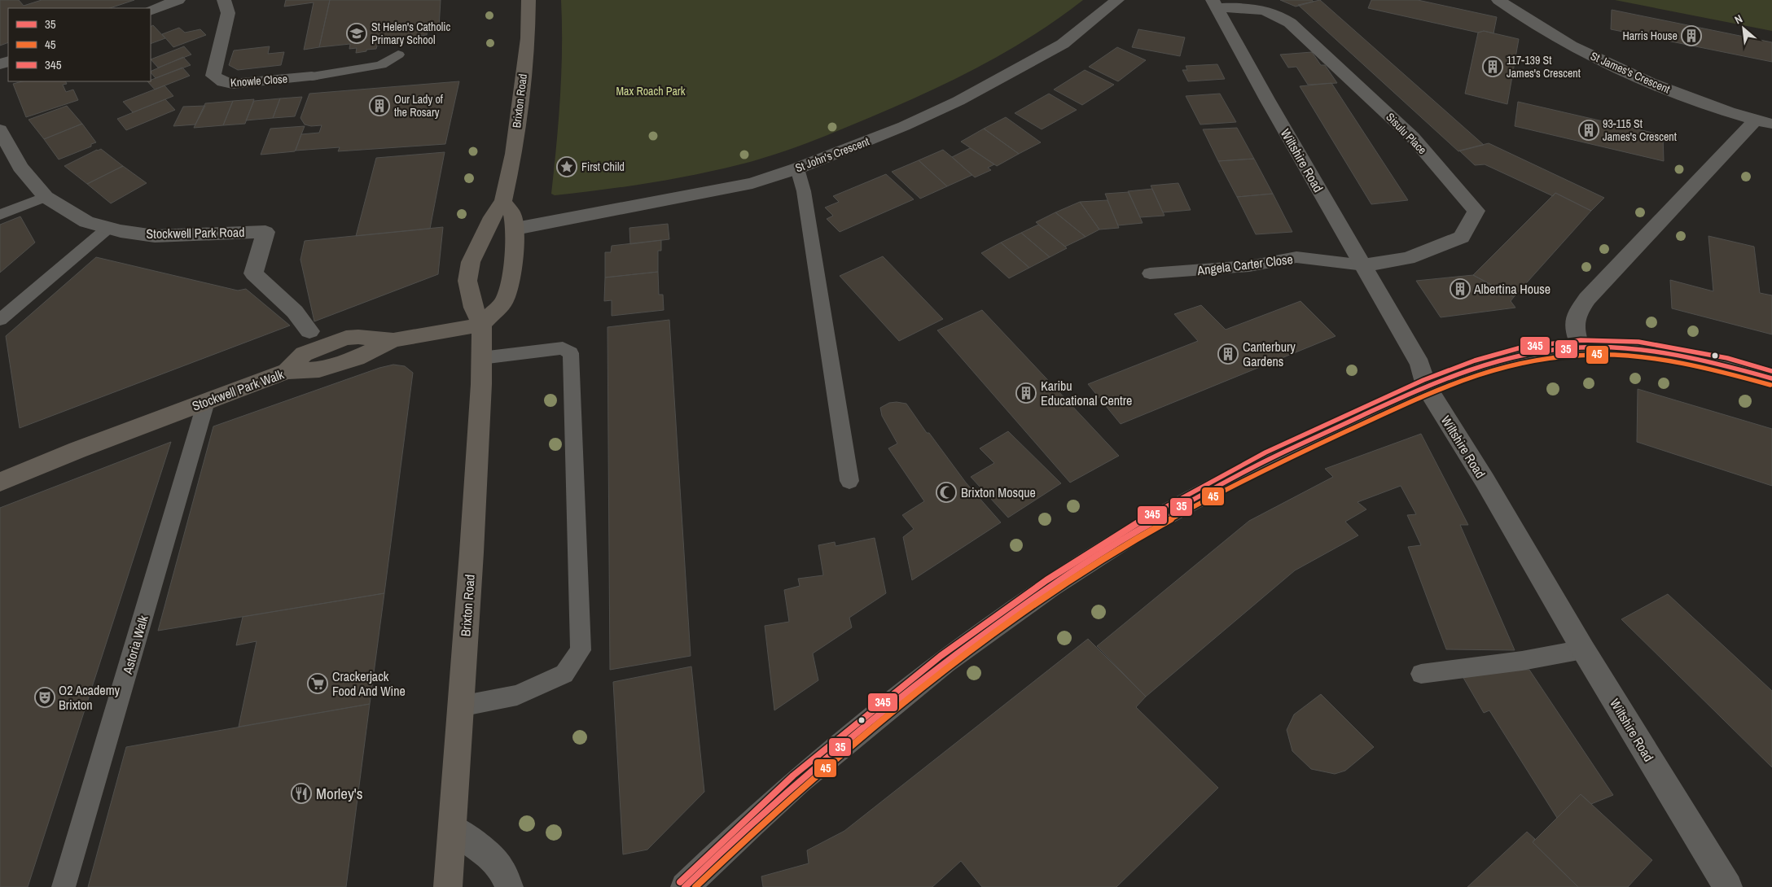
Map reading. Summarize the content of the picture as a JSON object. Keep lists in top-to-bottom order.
{
  "streets": {
    "highway": ["Brixton Road", "Stockwell Park Walk"],
    "street": [
      "St James's Crescent",
      "Knowle Close",
      "Sisulu Place",
      "St John's Crescent",
      "Wiltshire Road",
      "Stockwell Park Road"
    ],
    "lane": ["Angela Carter Close", "Astoria Walk"]
  },
  "crossings": [
    ["Brixton Road", "Stockwell Park Walk"],
    ["Sisulu Place", "Wiltshire Road"],
    ["Sisulu Place", "Angela Carter Close"],
    ["Wiltshire Road", "Angela Carter Close"],
    ["Stockwell Park Walk", "Astoria Walk"]
  ],
  "parks": ["Max Roach Park"],
  "places": {
    "school or university": ["St Helen's Catholic Primary School"],
    "building": [
      "Harris House",
      "117-139 St James's Crescent",
      "Our Lady of the Rosary",
      "93-115 St James's Crescent",
      "Albertina House",
      "Canterbury Gardens",
      "Karibu Educational Centre"
    ],
    "place": ["First Child"],
    "mosque": ["Brixton Mosque"],
    "supermarket": ["Crackerjack Food And Wine"],
    "theatre": ["O2 Academy Brixton"],
    "restaurant": ["Morley's"]
  },
  "lines": ["transit line 345", "transit line 35", "transit line 45"],
  "legend": ["35", "45", "345"],
  "north": "top left"
}
